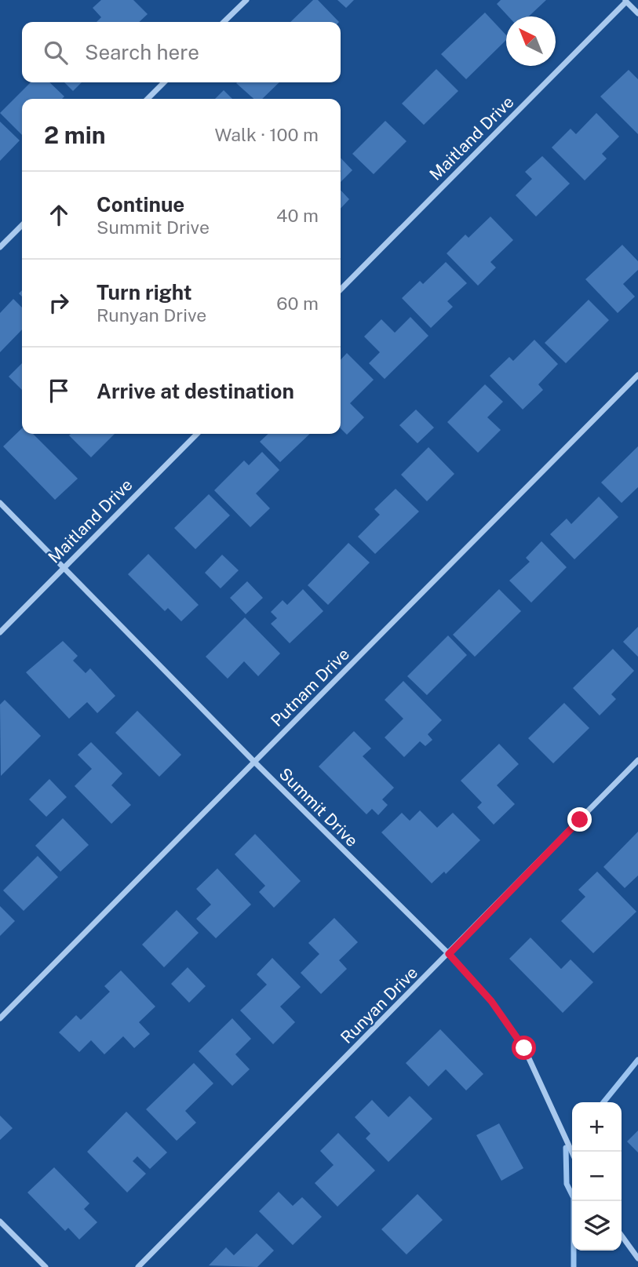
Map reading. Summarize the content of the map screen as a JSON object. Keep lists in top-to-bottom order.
{
  "streets": {
    "street": [
      "Maitland Drive",
      "Putnam Drive",
      "Summit Drive",
      "Runyan Drive"
    ]
  },
  "crossings": [
    ["Maitland Drive", "Summit Drive"],
    ["Putnam Drive", "Summit Drive"],
    ["Summit Drive", "Runyan Drive"]
  ],
  "north": "top left",
  "page": {
    "search": "Search here",
    "heading": ["2 min", "Walk · 100 m"],
    "list": [
      ["Continue", "Summit Drive", "40 m"],
      ["Turn right", "Runyan Drive", "60 m"],
      "Arrive at destination"
    ],
    "map_buttons": ["+", "−"]
  }
}
